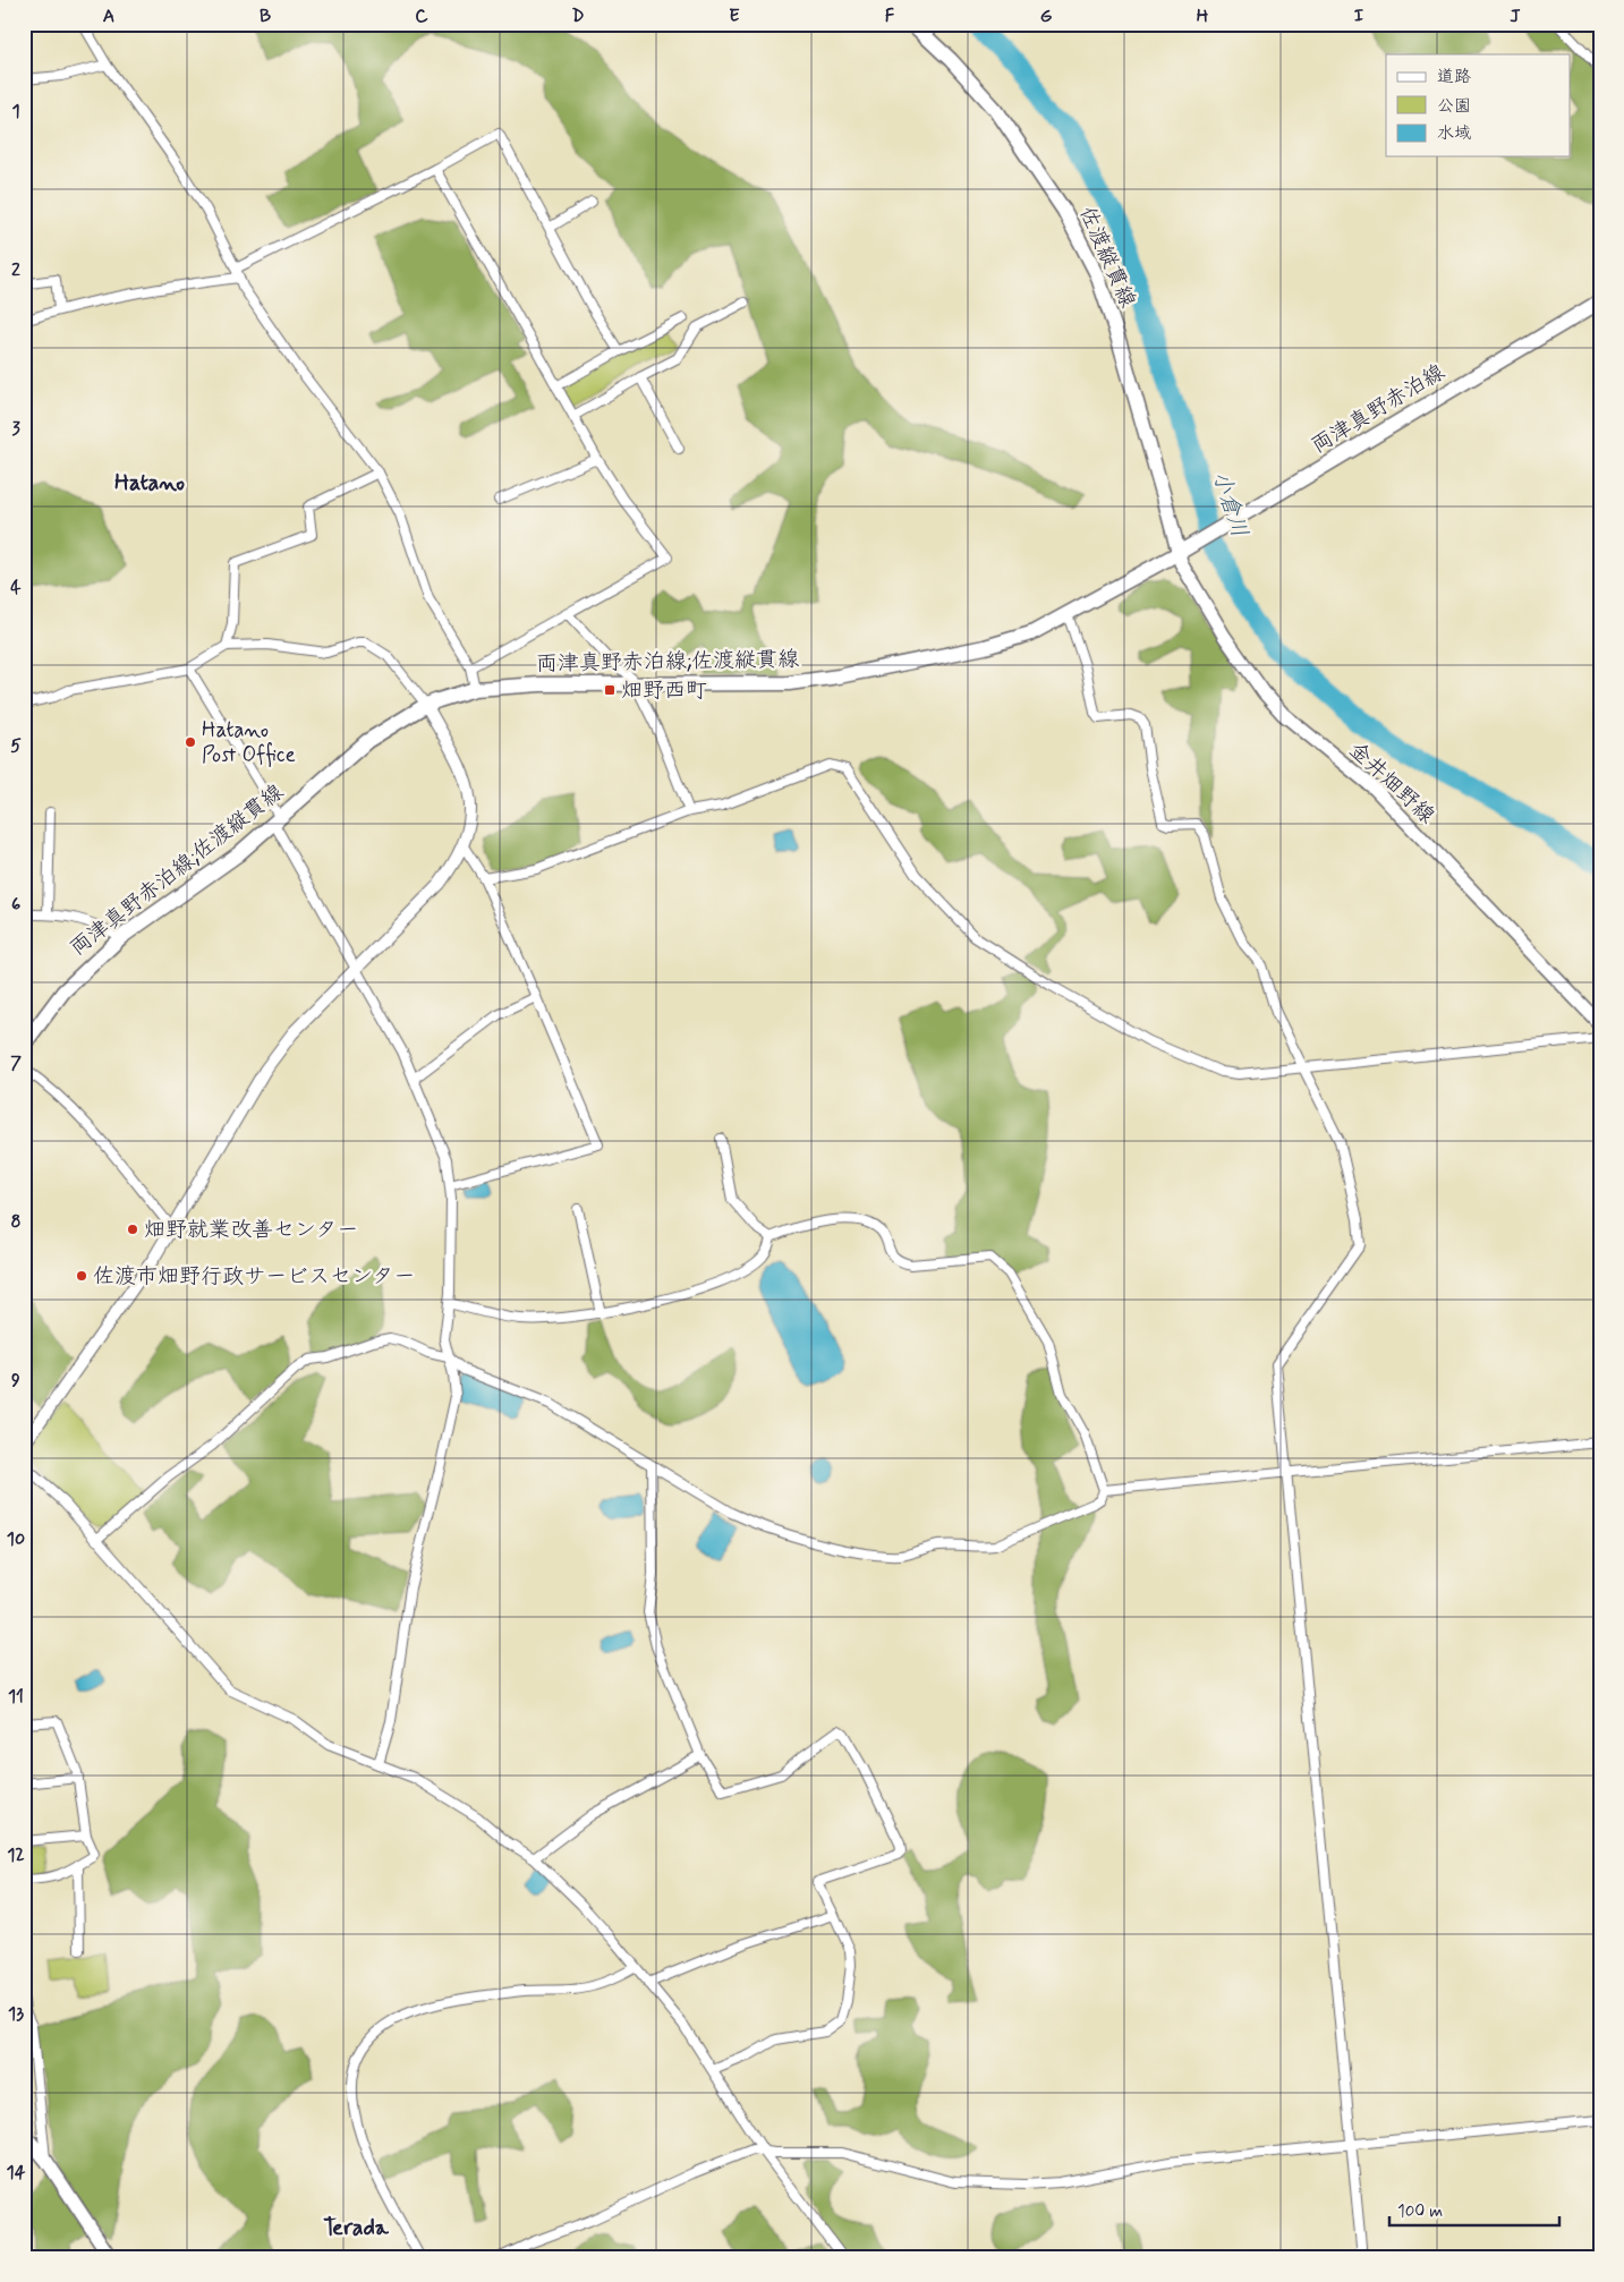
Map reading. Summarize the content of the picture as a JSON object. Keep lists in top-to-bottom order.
{
  "streets": {
    "main road": [
      "佐渡縦貫線",
      "両津真野赤泊線",
      "両津真野赤泊線;佐渡縦貫線",
      "金井畑野線"
    ]
  },
  "crossings": [
    ["佐渡縦貫線", "両津真野赤泊線"],
    ["佐渡縦貫線", "両津真野赤泊線;佐渡縦貫線"],
    ["佐渡縦貫線", "金井畑野線"],
    ["両津真野赤泊線", "両津真野赤泊線;佐渡縦貫線"],
    ["両津真野赤泊線", "金井畑野線"],
    ["両津真野赤泊線;佐渡縦貫線", "金井畑野線"]
  ],
  "districts": ["Hatano", "Terada"],
  "water": ["小倉川"],
  "places": {
    "transit": ["畑野西町"],
    "other": ["Hatano Post Office", "畑野就業改善センター", "佐渡市畑野行政サービスセンター"]
  },
  "legend": ["道路", "公園", "水域"],
  "scale_bar": "100 m",
  "grid": {
    "columns": [
      "A",
      "B",
      "C",
      "D",
      "E",
      "F",
      "G",
      "H",
      "I",
      "J"
    ],
    "rows": [
      "1",
      "2",
      "3",
      "4",
      "5",
      "6",
      "7",
      "8",
      "9",
      "10",
      "11",
      "12",
      "13",
      "14"
    ]
  }
}
